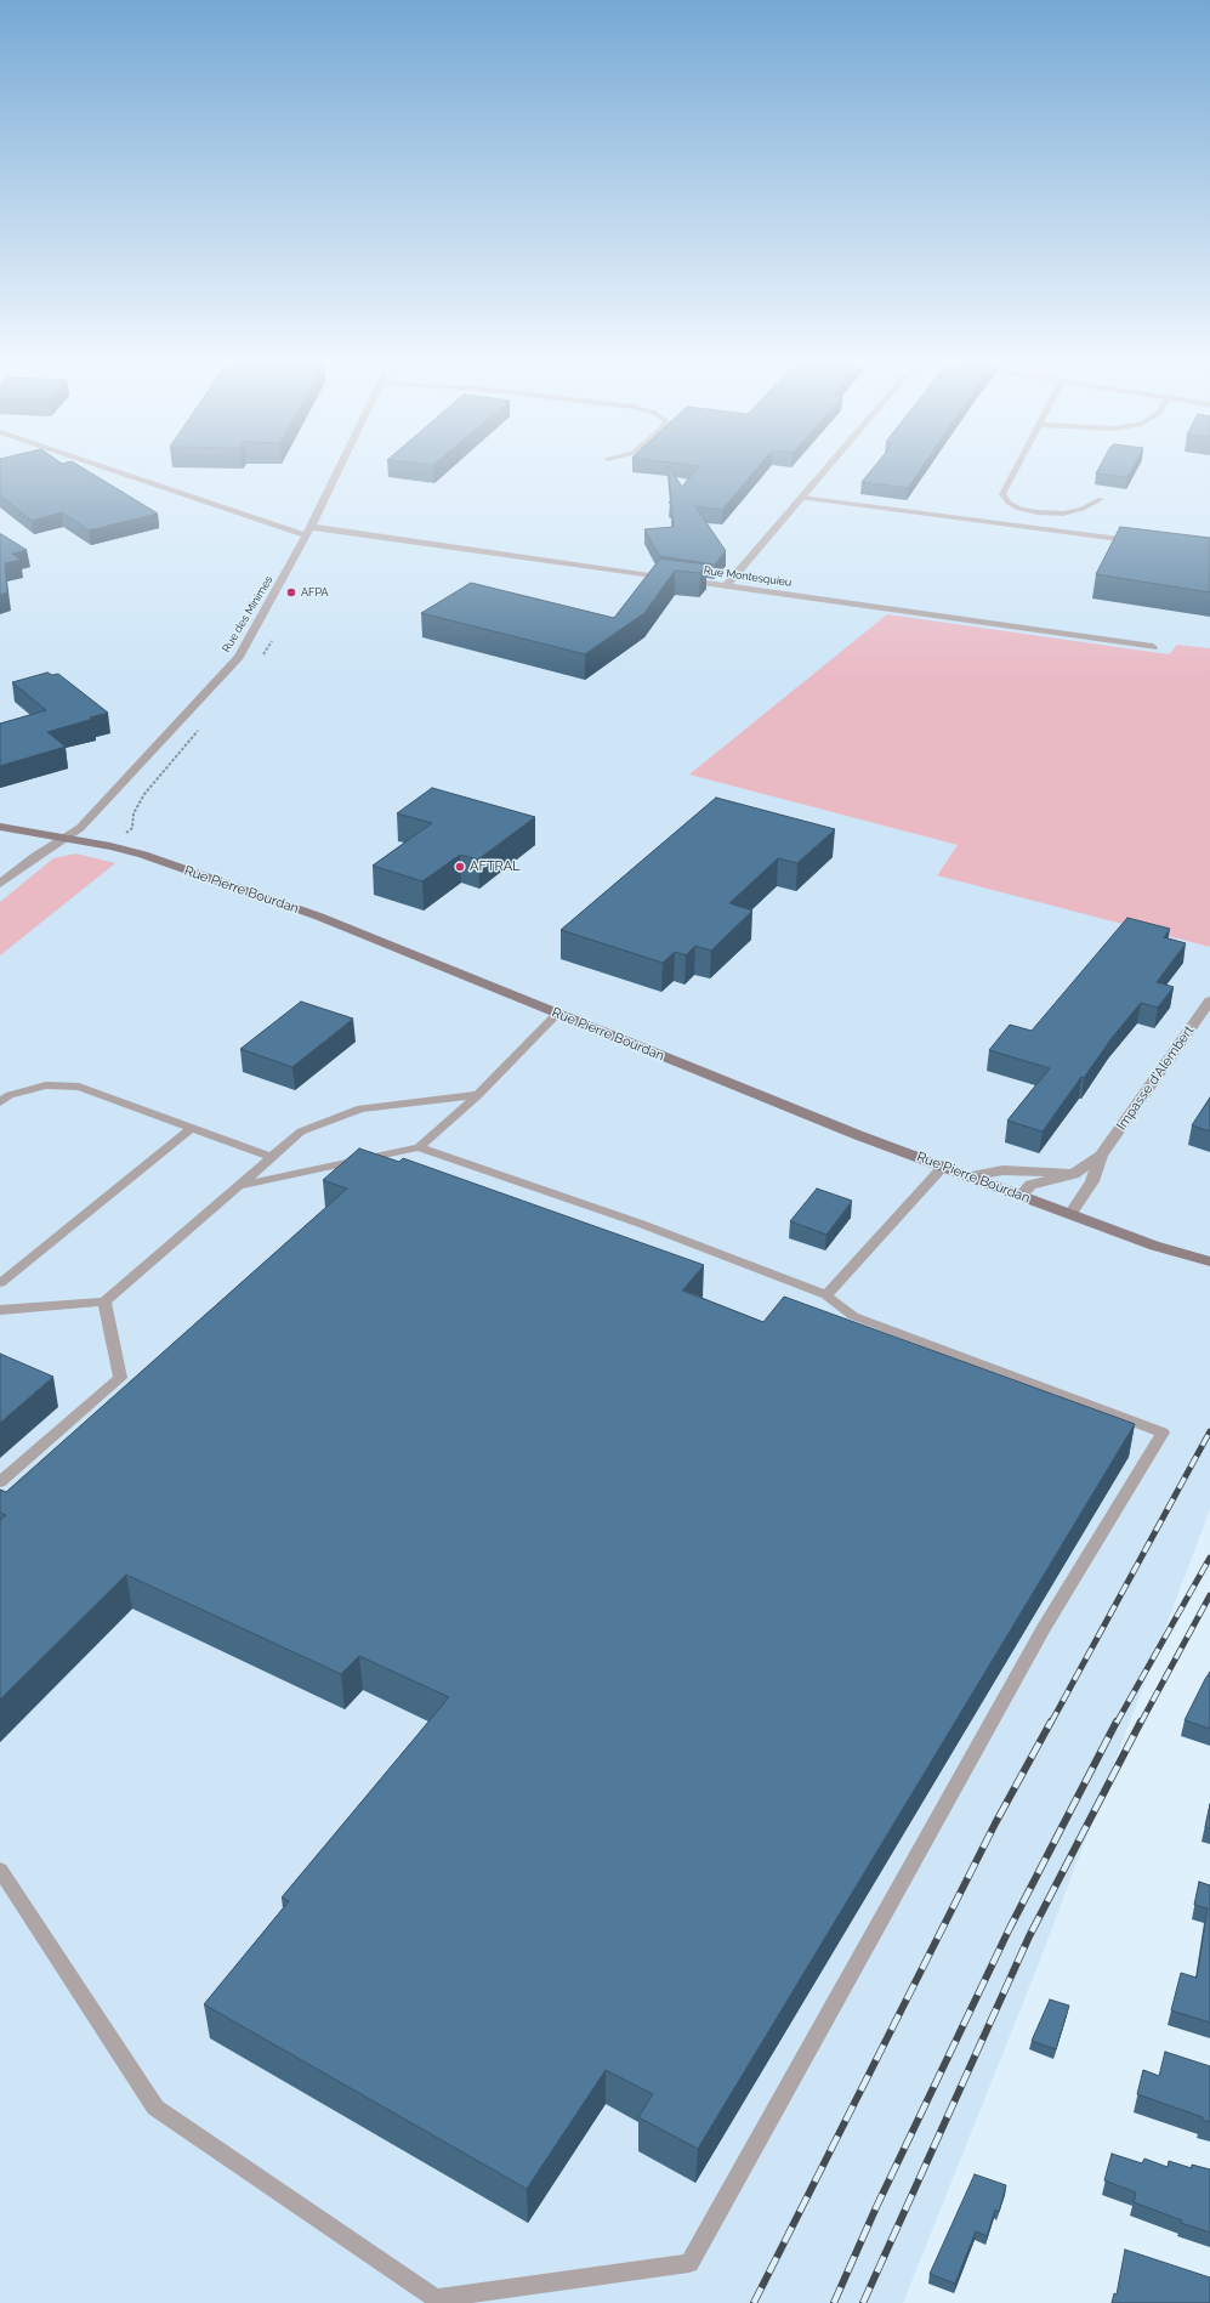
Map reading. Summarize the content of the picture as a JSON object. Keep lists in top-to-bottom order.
{
  "streets": {
    "street": [
      "Rue Montesquieu",
      "Rue des Minimes",
      "Rue Pierre Bourdan",
      "Impasse d'Alembert"
    ]
  },
  "crossings": [
    ["Rue Montesquieu", "Rue des Minimes"],
    ["Rue des Minimes", "Rue Pierre Bourdan"],
    ["Rue Pierre Bourdan", "Impasse d'Alembert"]
  ],
  "places": ["AFPA", "AFTRAL"]
}
